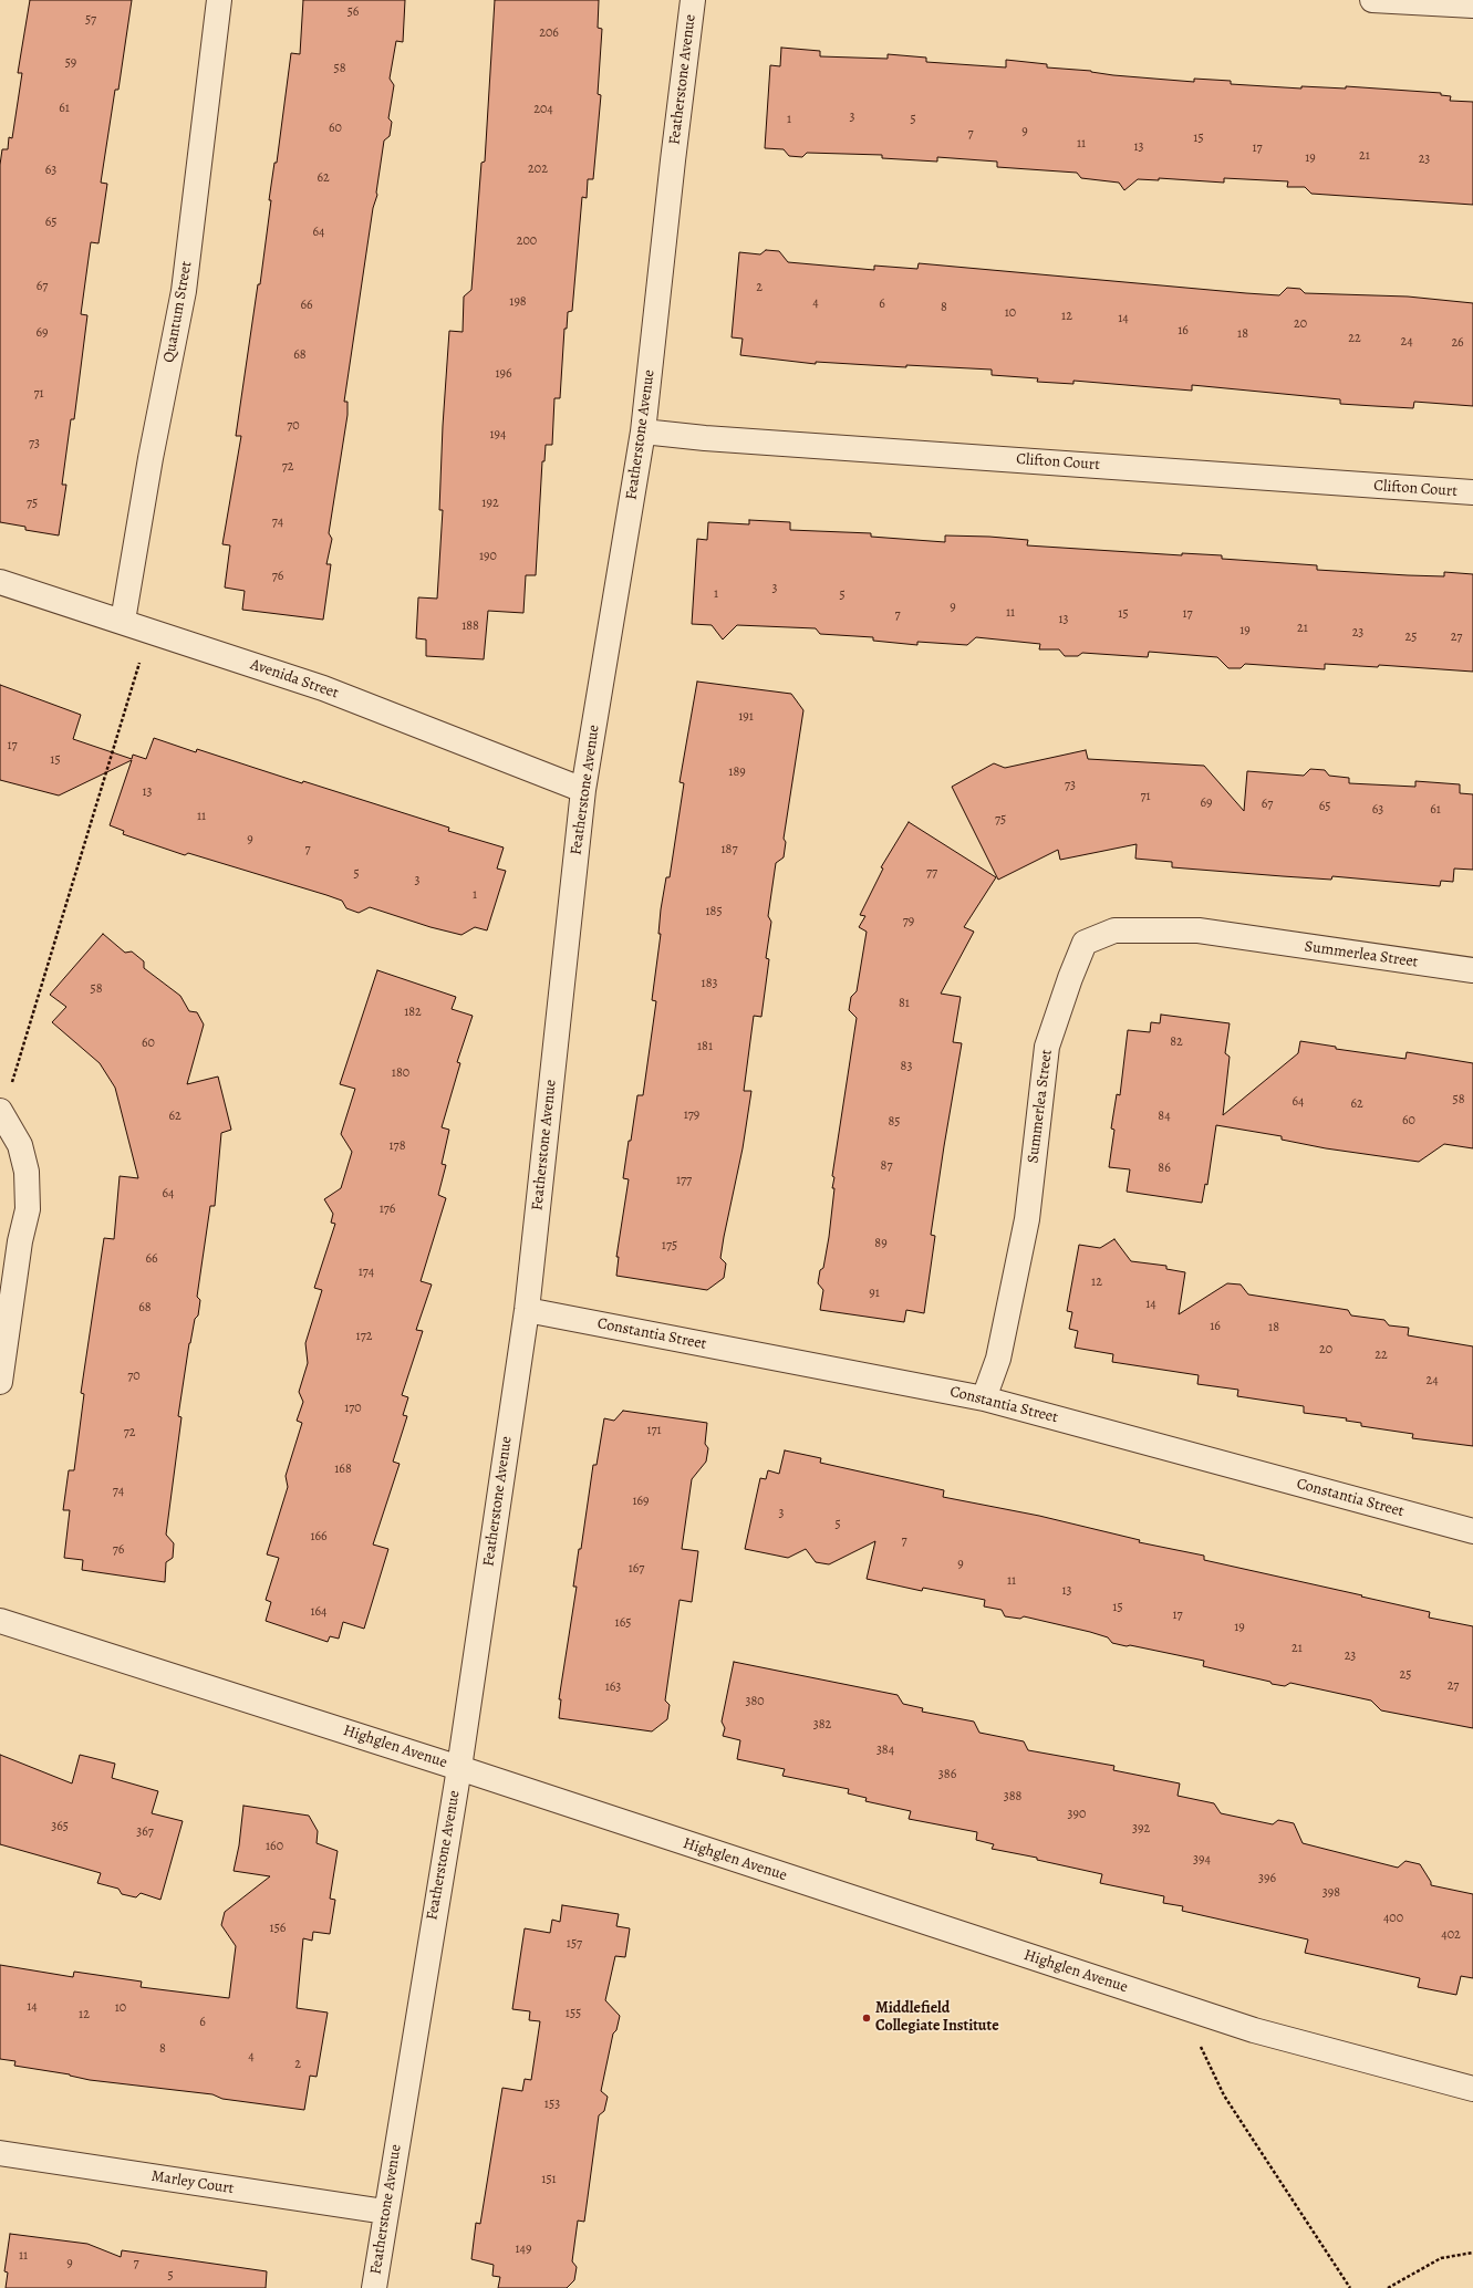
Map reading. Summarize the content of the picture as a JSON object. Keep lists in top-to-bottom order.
{
  "streets": {
    "street": [
      "Featherstone Avenue",
      "Quantum Street",
      "Clifton Court",
      "Avenida Street",
      "Summerlea Street",
      "Constantia Street",
      "Highglen Avenue",
      "Marley Court"
    ]
  },
  "crossings": [
    ["Featherstone Avenue", "Clifton Court"],
    ["Featherstone Avenue", "Avenida Street"],
    ["Featherstone Avenue", "Constantia Street"],
    ["Featherstone Avenue", "Highglen Avenue"],
    ["Featherstone Avenue", "Marley Court"],
    ["Quantum Street", "Avenida Street"],
    ["Summerlea Street", "Constantia Street"]
  ],
  "places": ["Middlefield Collegiate Institute"],
  "house_numbers": [
    "56",
    "57",
    "206",
    "59",
    "58",
    "61",
    "204",
    "3",
    "1",
    "5",
    "60",
    "9",
    "7",
    "15",
    "11",
    "13",
    "17",
    "21",
    "19",
    "23",
    "202",
    "63",
    "62",
    "65",
    "64",
    "200",
    "67",
    "2",
    "198",
    "4",
    "6",
    "66",
    "8",
    "10",
    "12",
    "14",
    "20",
    "16",
    "69",
    "18",
    "22",
    "24",
    "26",
    "68",
    "196",
    "71",
    "70",
    "194",
    "73",
    "72",
    "75",
    "192",
    "74",
    "190",
    "76",
    "3",
    "1",
    "5",
    "9",
    "11",
    "15",
    "17",
    "7",
    "13",
    "188",
    "21",
    "19",
    "23",
    "25",
    "27",
    "191",
    "17",
    "15",
    "189",
    "73",
    "13",
    "71",
    "69",
    "67",
    "65",
    "63",
    "61",
    "11",
    "75",
    "9",
    "7",
    "187",
    "77",
    "5",
    "3",
    "1",
    "185",
    "79",
    "183",
    "58",
    "81",
    "182",
    "82",
    "60",
    "181",
    "83",
    "180",
    "58",
    "64",
    "62",
    "179",
    "62",
    "84",
    "60",
    "85",
    "178",
    "87",
    "86",
    "177",
    "64",
    "176",
    "89",
    "175",
    "66",
    "174",
    "12",
    "91",
    "14",
    "68",
    "16",
    "18",
    "172",
    "20",
    "22",
    "70",
    "24",
    "170",
    "171",
    "72",
    "168",
    "74",
    "169",
    "3",
    "5",
    "166",
    "7",
    "76",
    "9",
    "167",
    "11",
    "13",
    "15",
    "164",
    "17",
    "165",
    "19",
    "21",
    "23",
    "25",
    "27",
    "163",
    "380",
    "382",
    "384",
    "386",
    "388",
    "390",
    "365",
    "392",
    "367",
    "160",
    "394",
    "396",
    "398",
    "400",
    "156",
    "402",
    "157",
    "14",
    "10",
    "155",
    "12",
    "6",
    "8",
    "4",
    "2",
    "153",
    "151",
    "149",
    "11",
    "9",
    "7",
    "5"
  ]
}
